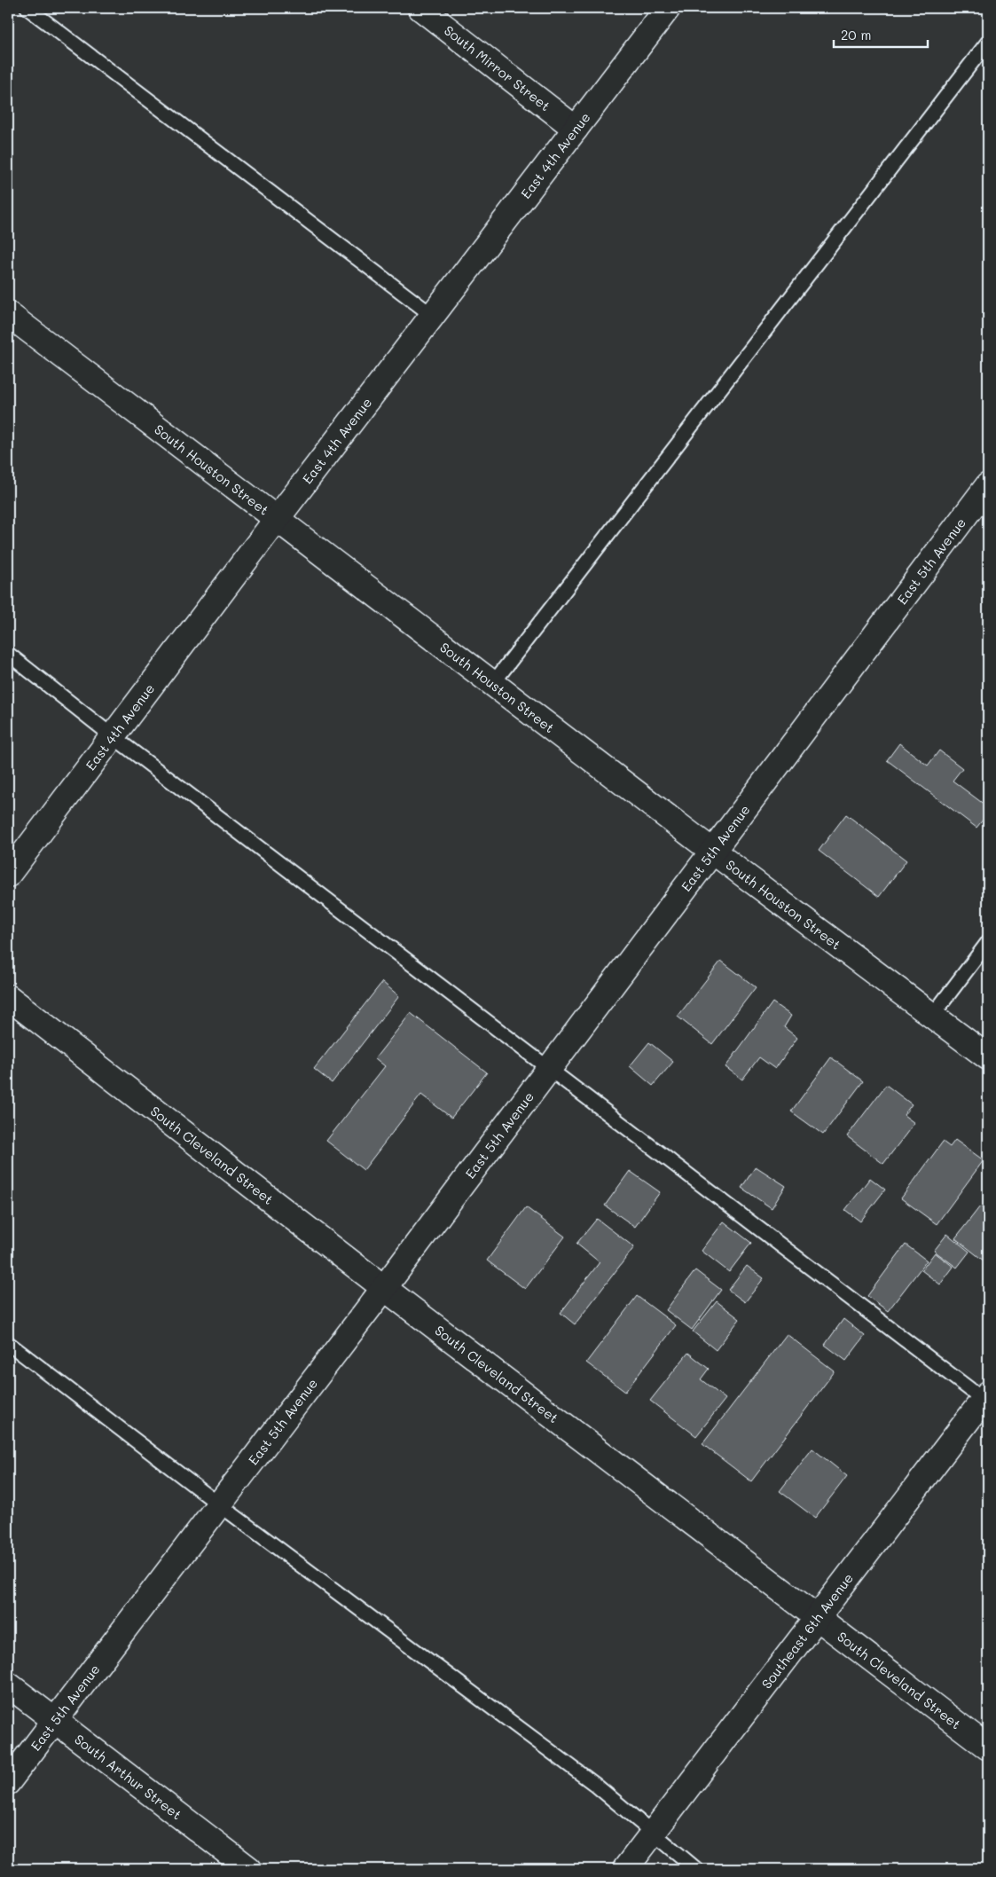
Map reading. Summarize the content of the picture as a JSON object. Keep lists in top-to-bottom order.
{
  "streets": {
    "street": [
      "South Mirror Street",
      "East 4th Avenue",
      "South Houston Street",
      "East 5th Avenue",
      "South Cleveland Street",
      "Southeast 6th Avenue",
      "South Arthur Street"
    ]
  },
  "crossings": [
    ["South Mirror Street", "East 4th Avenue"],
    ["East 4th Avenue", "South Houston Street"],
    ["South Houston Street", "East 5th Avenue"],
    ["East 5th Avenue", "South Cleveland Street"],
    ["East 5th Avenue", "South Arthur Street"],
    ["South Cleveland Street", "Southeast 6th Avenue"]
  ],
  "scale_bar": "20 m"
}
